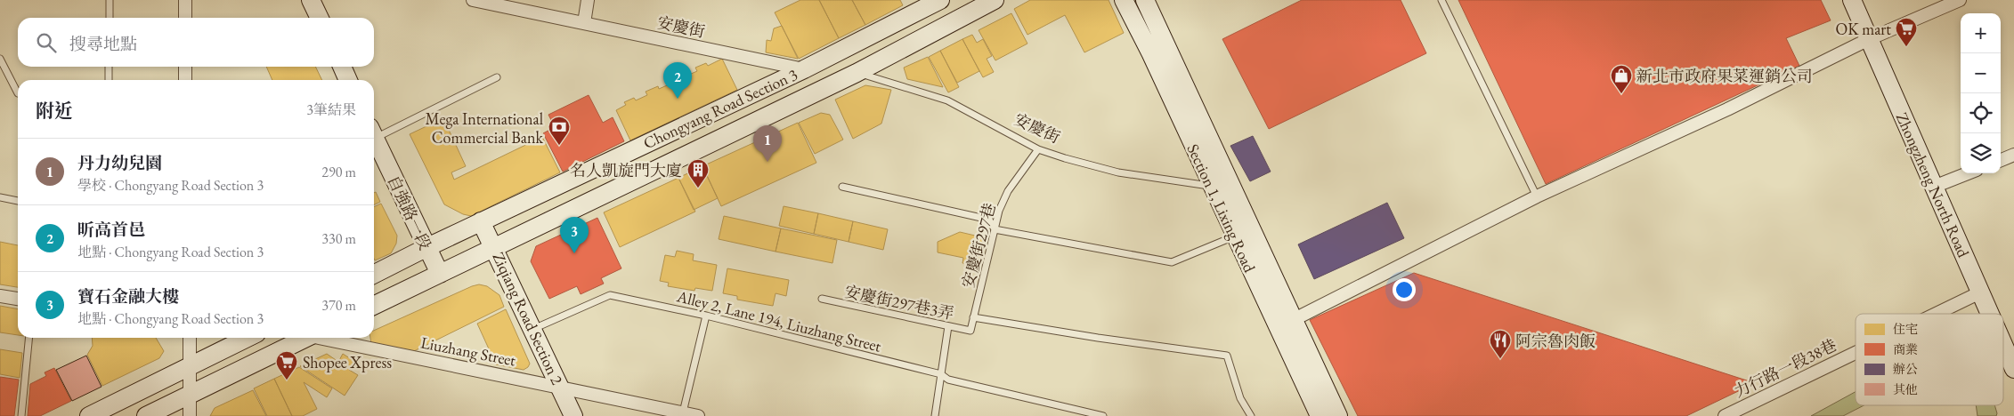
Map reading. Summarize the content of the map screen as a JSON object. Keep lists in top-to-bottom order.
{
  "streets": {
    "main road": [
      "Chongyang Road Section 3",
      "Zhongzheng North Road",
      "Section 1, Lixing Road",
      "自強路一段",
      "Ziqiang Road Section 2"
    ],
    "street": ["安慶街", "Liuzhang Street", "力行路一段38巷"],
    "lane": ["安慶街297巷", "安慶街297巷3弄", "Alley 2, Lane 194, Liuzhang Street"]
  },
  "crossings": [
    ["安慶街", "Chongyang Road Section 3"],
    ["安慶街", "Section 1, Lixing Road"],
    ["安慶街", "安慶街297巷"],
    ["Chongyang Road Section 3", "自強路一段"],
    ["Chongyang Road Section 3", "Ziqiang Road Section 2"],
    ["Zhongzheng North Road", "力行路一段38巷"],
    ["安慶街297巷", "安慶街297巷3弄"],
    ["Ziqiang Road Section 2", "Alley 2, Lane 194, Liuzhang Street"],
    ["Ziqiang Road Section 2", "Liuzhang Street"]
  ],
  "places": {
    "supermarket": ["OK mart", "Shopee Xpress"],
    "shop": ["新北市政府果菜運銷公司"],
    "bank": ["Mega International Commercial Bank"],
    "building": ["名人凱旋門大廈"],
    "restaurant": ["阿宗魯肉飯"]
  },
  "legend": [
    "住宅",
    "商業",
    "辦公",
    "其他"
  ],
  "page": {
    "map_buttons": ["+", "−"],
    "search": "搜尋地點",
    "pins": ["2", "1", "3"],
    "heading": ["附近", "3筆結果"],
    "list": [
      {
        "mark": "1",
        "name": "丹力幼兒園",
        "note": "學校 · Chongyang Road Section 3",
        "value": "290 m"
      },
      {
        "mark": "2",
        "name": "昕高首邑",
        "note": "地點 · Chongyang Road Section 3",
        "value": "330 m"
      },
      {
        "mark": "3",
        "name": "寶石金融大樓",
        "note": "地點 · Chongyang Road Section 3",
        "value": "370 m"
      }
    ]
  }
}
